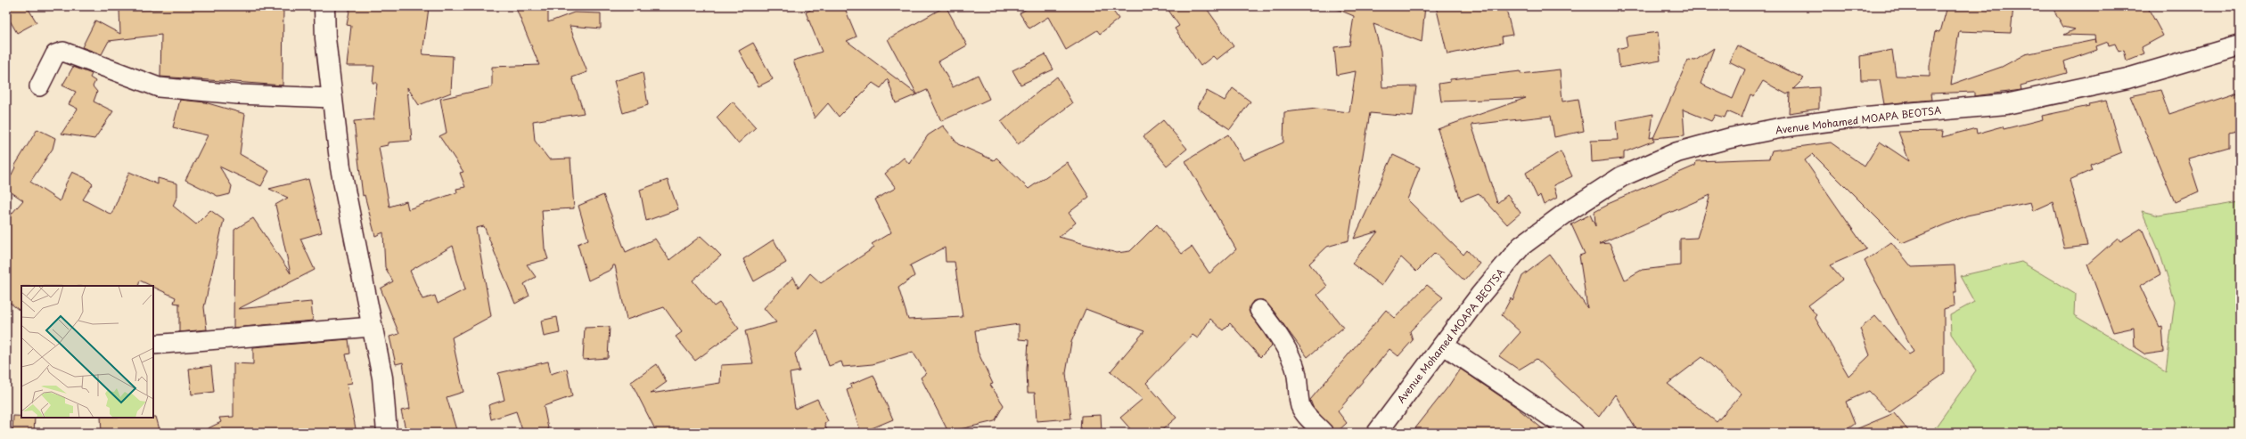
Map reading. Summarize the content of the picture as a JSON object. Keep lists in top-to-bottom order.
{
  "streets": {
    "main road": ["Avenue Mohamed MOAPA BEOTSA"]
  }
}
